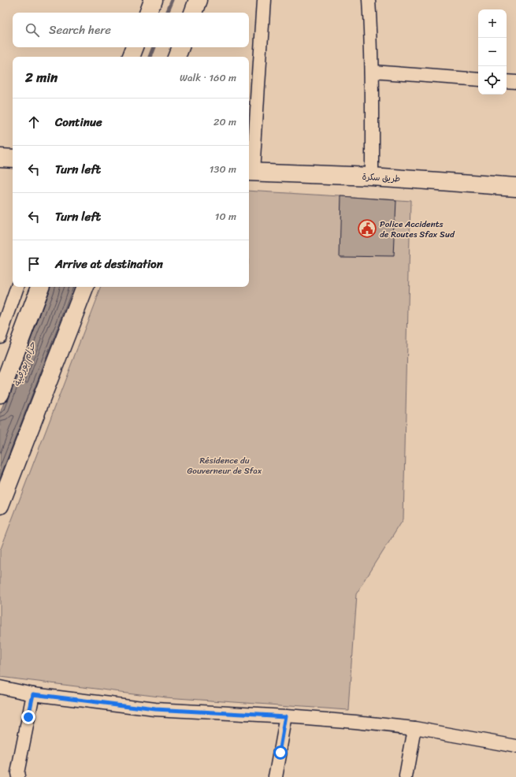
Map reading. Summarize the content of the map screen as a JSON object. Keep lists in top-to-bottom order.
{
  "streets": {
    "main road": ["طريق سكرة"]
  },
  "water": ["حزام بورقيبة"],
  "parks": ["Résidence du Gouverneur de Sfax"],
  "places": {
    "public building": ["Police Accidents de Routes Sfax Sud"]
  },
  "page": {
    "map_buttons": ["+", "−"],
    "search": "Search here",
    "heading": ["2 min", "Walk · 160 m"],
    "list": [
      ["Continue", "20 m"],
      ["Turn left", "130 m"],
      ["Turn left", "10 m"],
      "Arrive at destination"
    ]
  }
}
